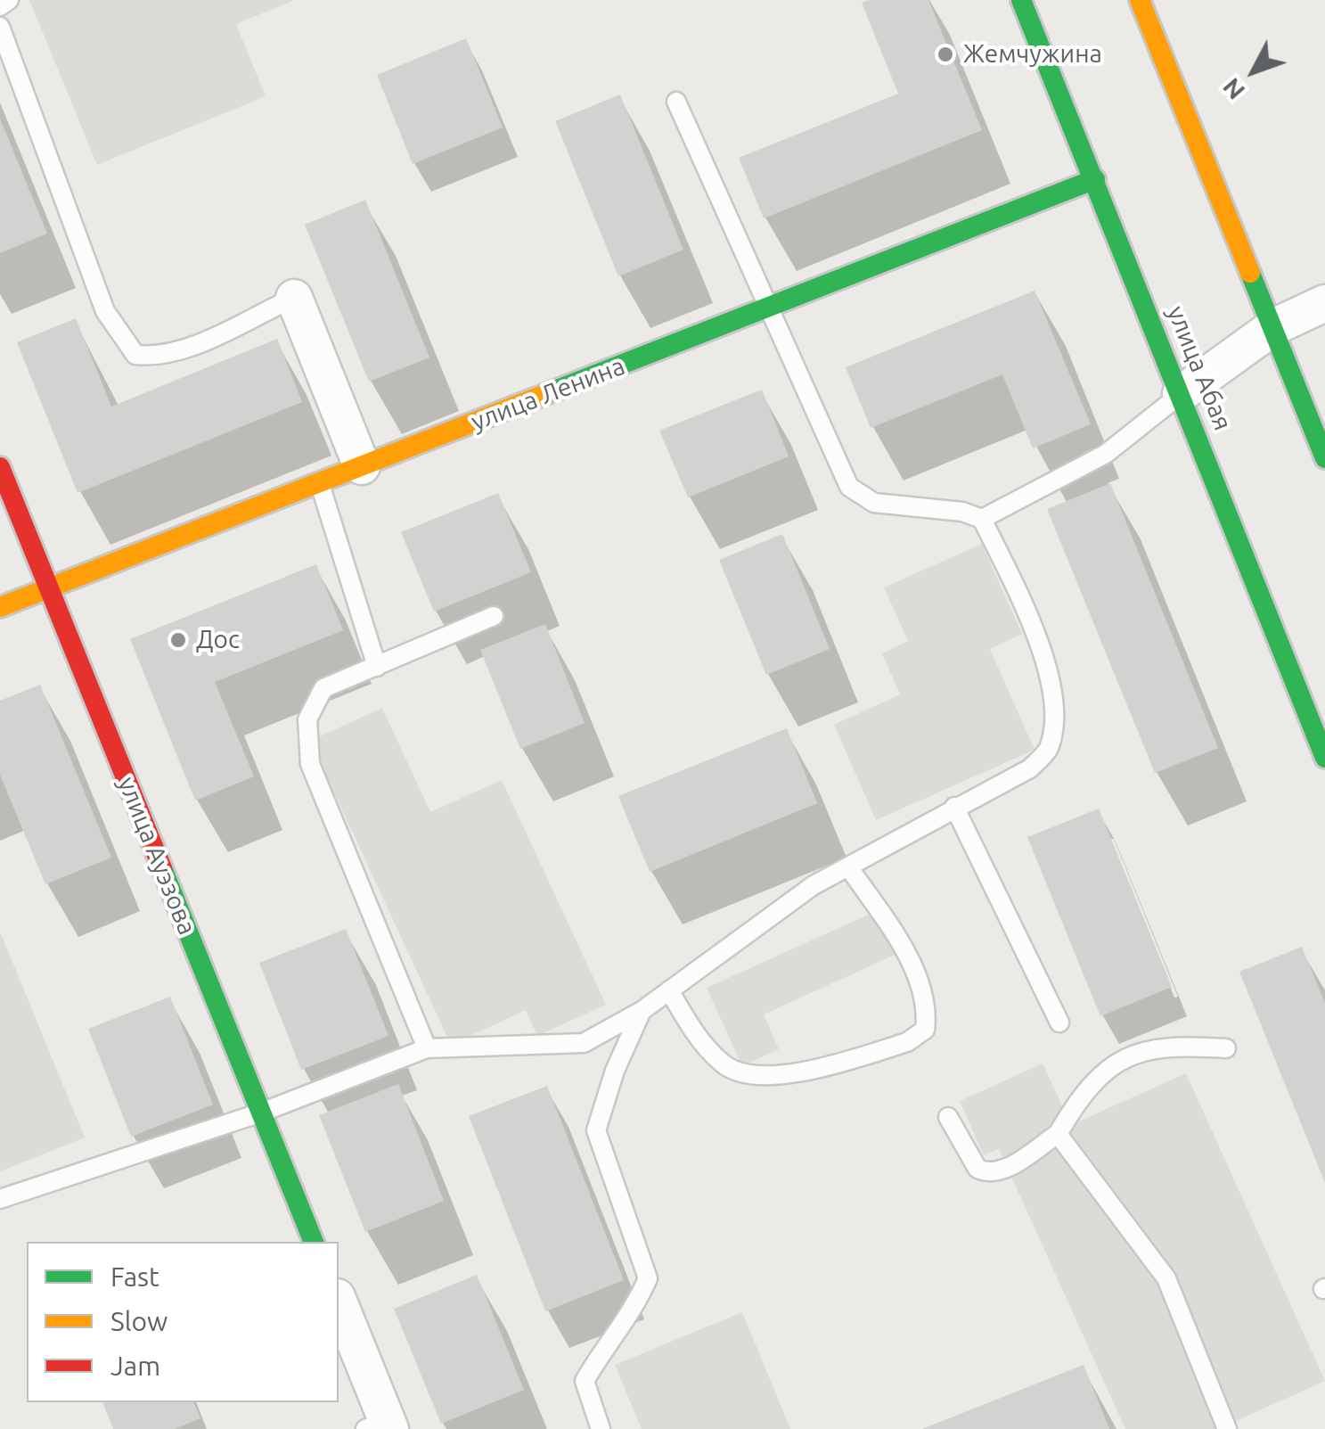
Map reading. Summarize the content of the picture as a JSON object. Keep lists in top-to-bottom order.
{
  "streets": {
    "street": ["улица Абая", "улица Ленина", "улица Ауэзова"]
  },
  "crossings": [
    ["улица Абая", "улица Ленина"],
    ["улица Ленина", "улица Ауэзова"]
  ],
  "places": ["Жемчужина", "Дос"],
  "legend": ["Fast", "Slow", "Jam"],
  "north": "bottom left"
}
